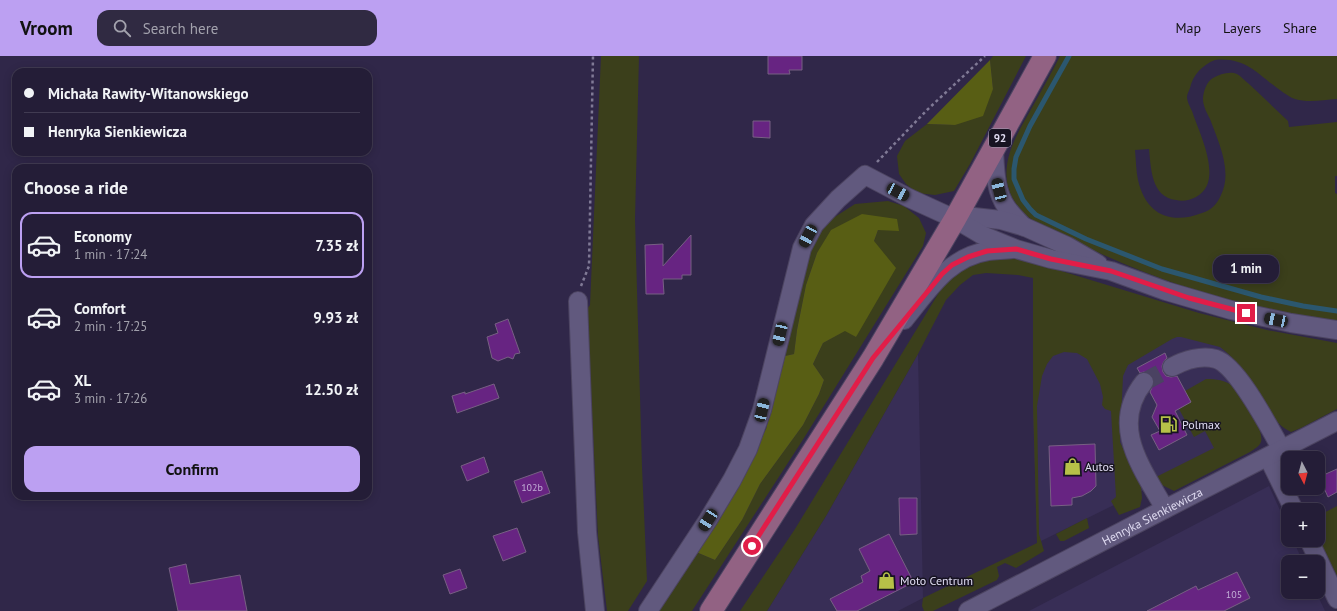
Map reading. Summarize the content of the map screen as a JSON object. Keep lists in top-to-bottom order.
{
  "streets": {
    "main road": ["92"],
    "street": ["Henryka Sienkiewicza"]
  },
  "places": {
    "fuel station": ["Polmax"],
    "shop": ["Autos", "Moto Centrum"]
  },
  "house_numbers": ["102b", "105"],
  "north": "bottom",
  "page": {
    "header": "Vroom",
    "search": "Search here",
    "nav": ["Map", "Layers", "Share"],
    "banner": ["Michała Rawity-Witanowskiego", "Henryka Sienkiewicza"],
    "heading": "Choose a ride",
    "list": [
      {
        "name": "Economy",
        "note": "1 min · 17:24",
        "value": "7.35 zł"
      },
      {
        "name": "Comfort",
        "note": "2 min · 17:25",
        "value": "9.93 zł"
      },
      {
        "name": "XL",
        "note": "3 min · 17:26",
        "value": "12.50 zł"
      }
    ],
    "bubble": "1 min",
    "buttons": "Confirm",
    "map_buttons": ["+", "−"]
  }
}
